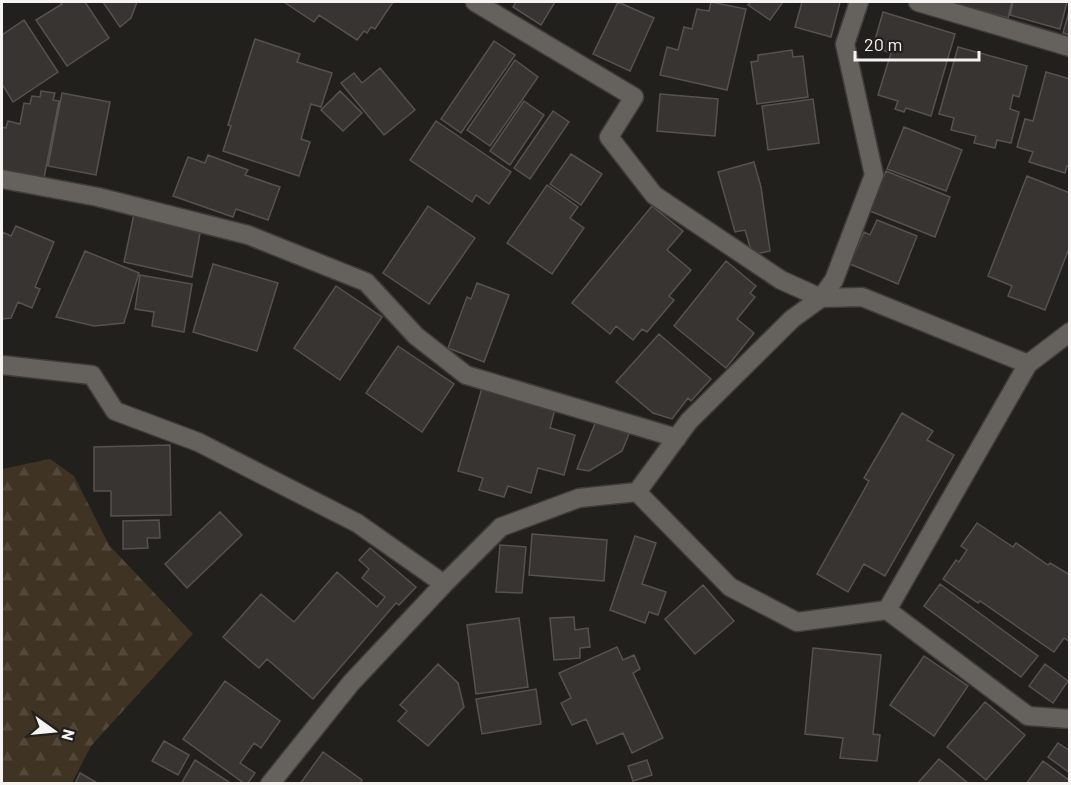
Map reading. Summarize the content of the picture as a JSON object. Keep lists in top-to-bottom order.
{
  "scale_bar": "20 m",
  "north": "right"
}
